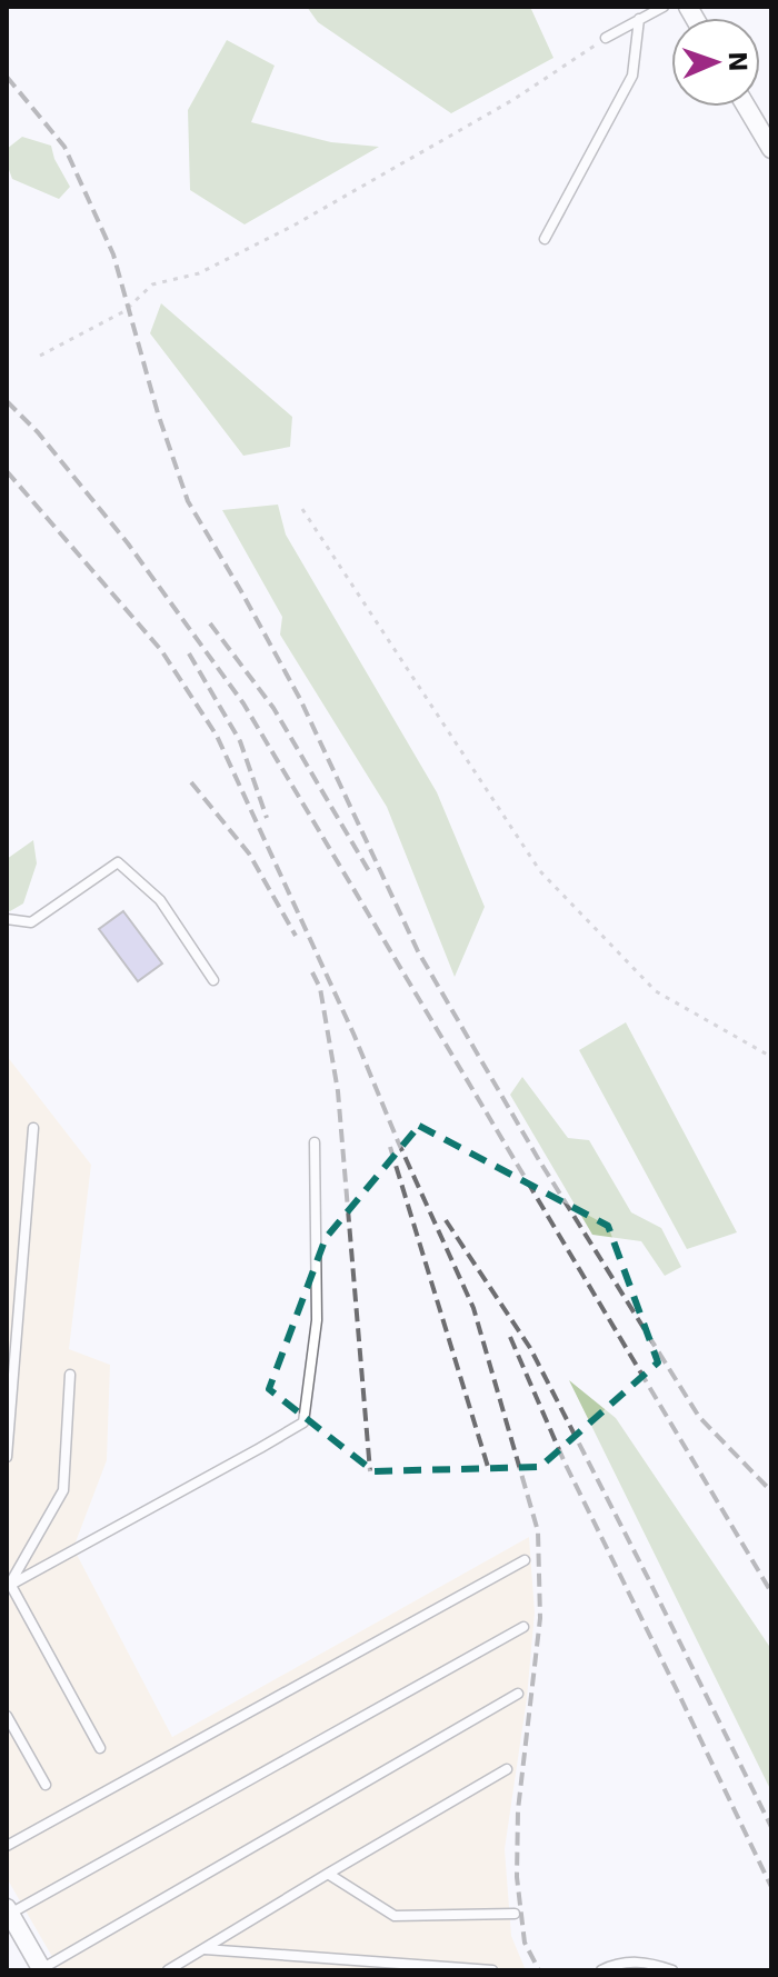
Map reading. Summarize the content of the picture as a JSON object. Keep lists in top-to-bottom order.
{
  "north": "right"
}
